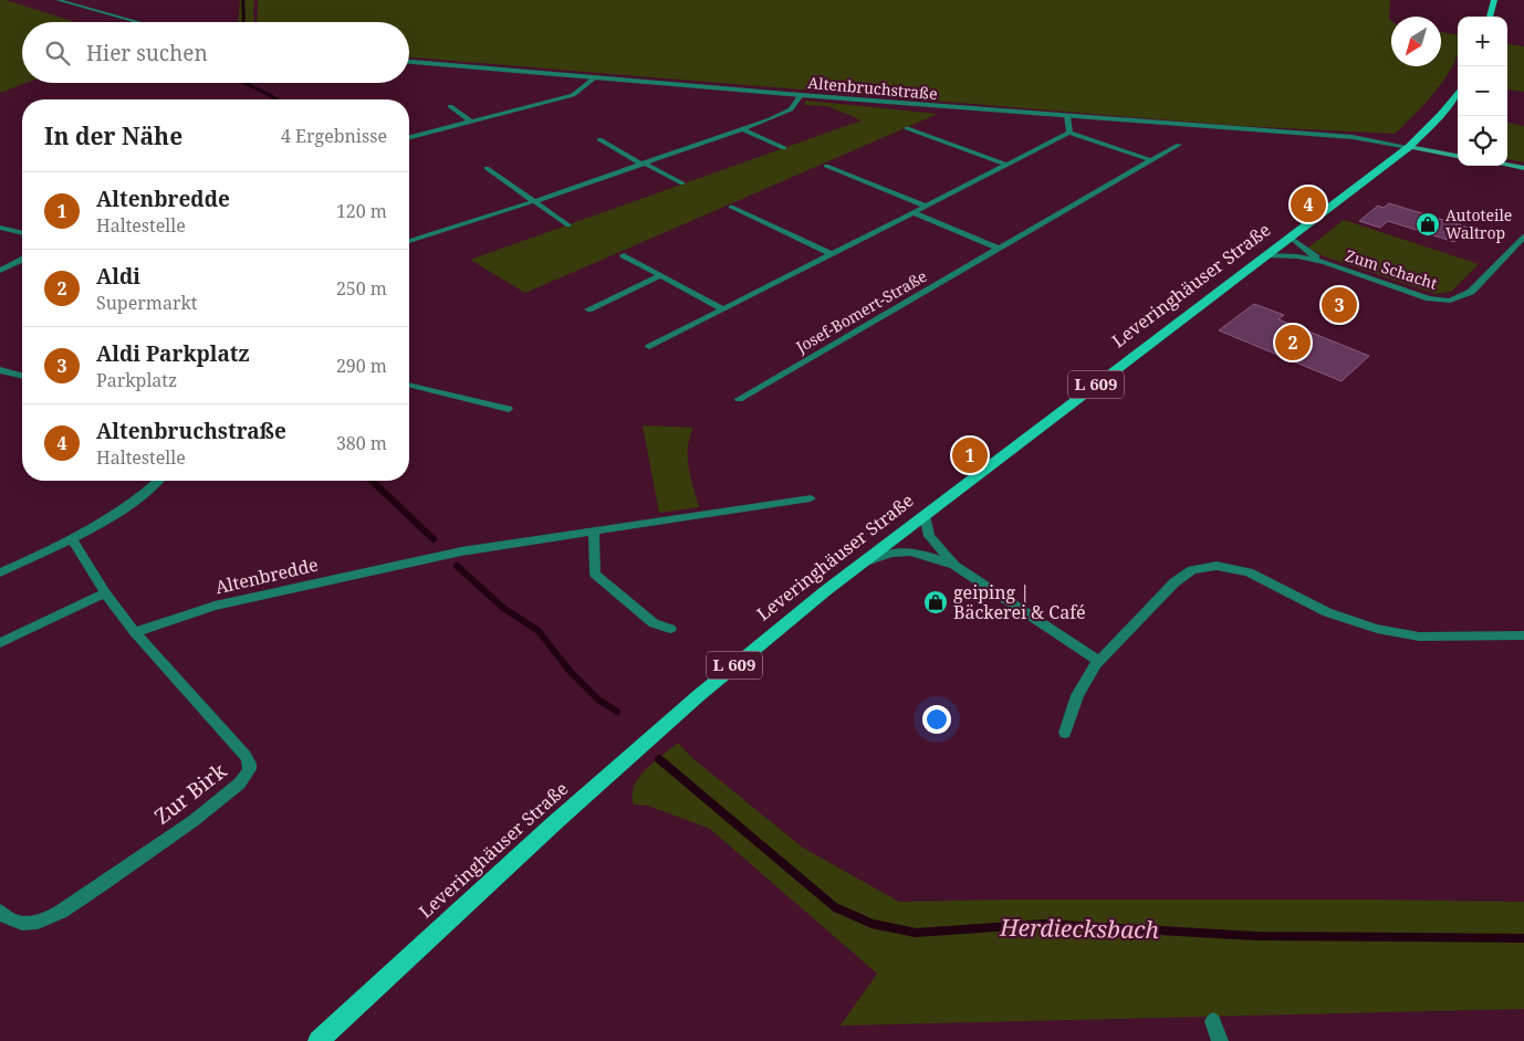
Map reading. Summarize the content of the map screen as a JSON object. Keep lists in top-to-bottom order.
{
  "streets": {
    "main road": ["Leveringhäuser Straße", "L 609"],
    "street": [
      "Altenbruchstraße",
      "Zum Schacht",
      "Josef-Bomert-Straße",
      "Altenbredde",
      "Zur Birk"
    ]
  },
  "crossings": [
    ["Altenbruchstraße", "Leveringhäuser Straße"],
    ["Altenbruchstraße", "L 609"],
    ["Zum Schacht", "Leveringhäuser Straße"],
    ["Leveringhäuser Straße", "L 609"],
    ["Altenbredde", "Zur Birk"]
  ],
  "water": ["Herdiecksbach"],
  "places": {
    "shop": ["Autoteile Waltrop", "geiping | Bäckerei & Café"]
  },
  "north": "bottom left",
  "page": {
    "map_buttons": ["+", "−"],
    "search": "Hier suchen",
    "heading": ["In der Nähe", "4 Ergebnisse"],
    "list": [
      {
        "mark": "1",
        "name": "Altenbredde",
        "note": "Haltestelle",
        "value": "120 m"
      },
      {
        "mark": "2",
        "name": "Aldi",
        "note": "Supermarkt",
        "value": "250 m"
      },
      {
        "mark": "3",
        "name": "Aldi Parkplatz",
        "note": "Parkplatz",
        "value": "290 m"
      },
      {
        "mark": "4",
        "name": "Altenbruchstraße",
        "note": "Haltestelle",
        "value": "380 m"
      }
    ],
    "pins": [
      "4",
      "3",
      "2",
      "1"
    ]
  }
}
